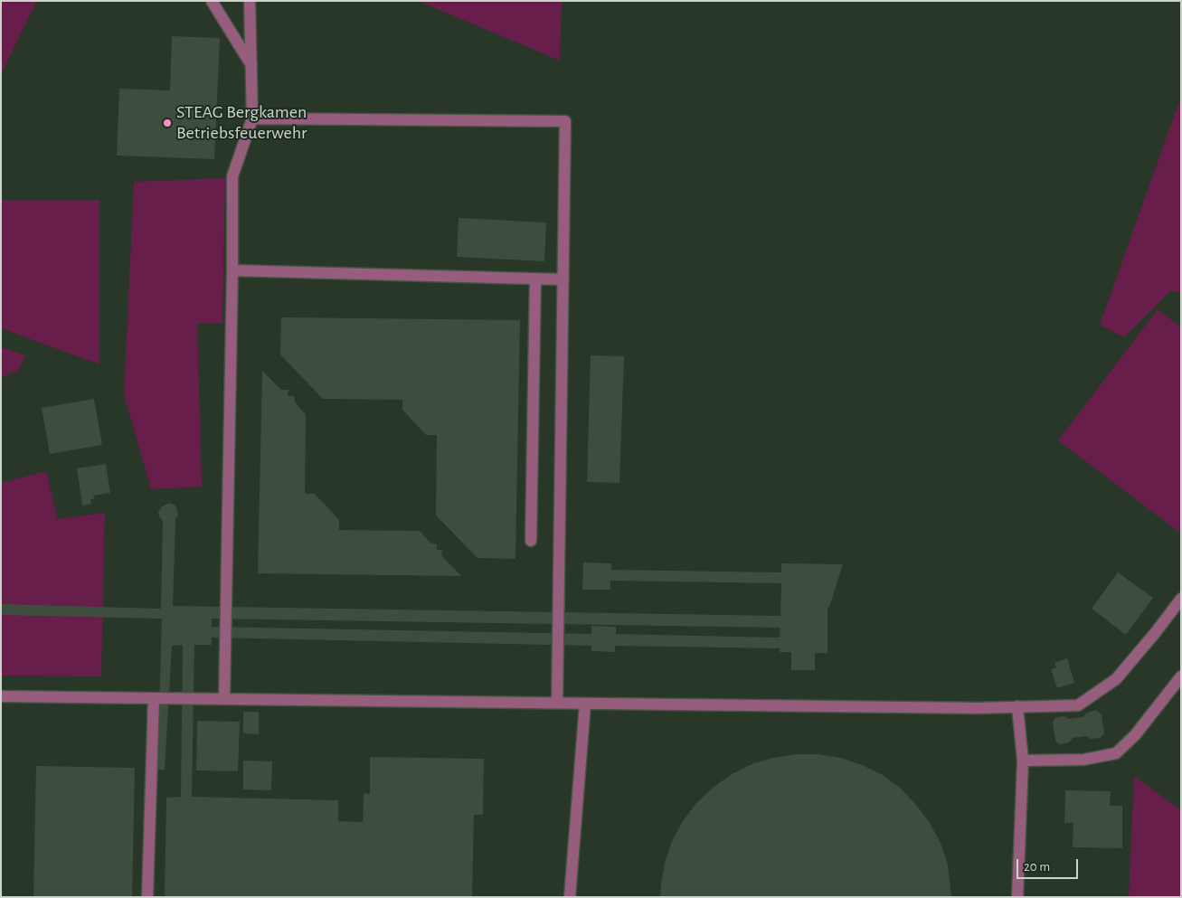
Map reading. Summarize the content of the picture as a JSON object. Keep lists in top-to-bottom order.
{
  "places": ["STEAG Bergkamen Betriebsfeuerwehr"],
  "scale_bar": "20 m"
}
